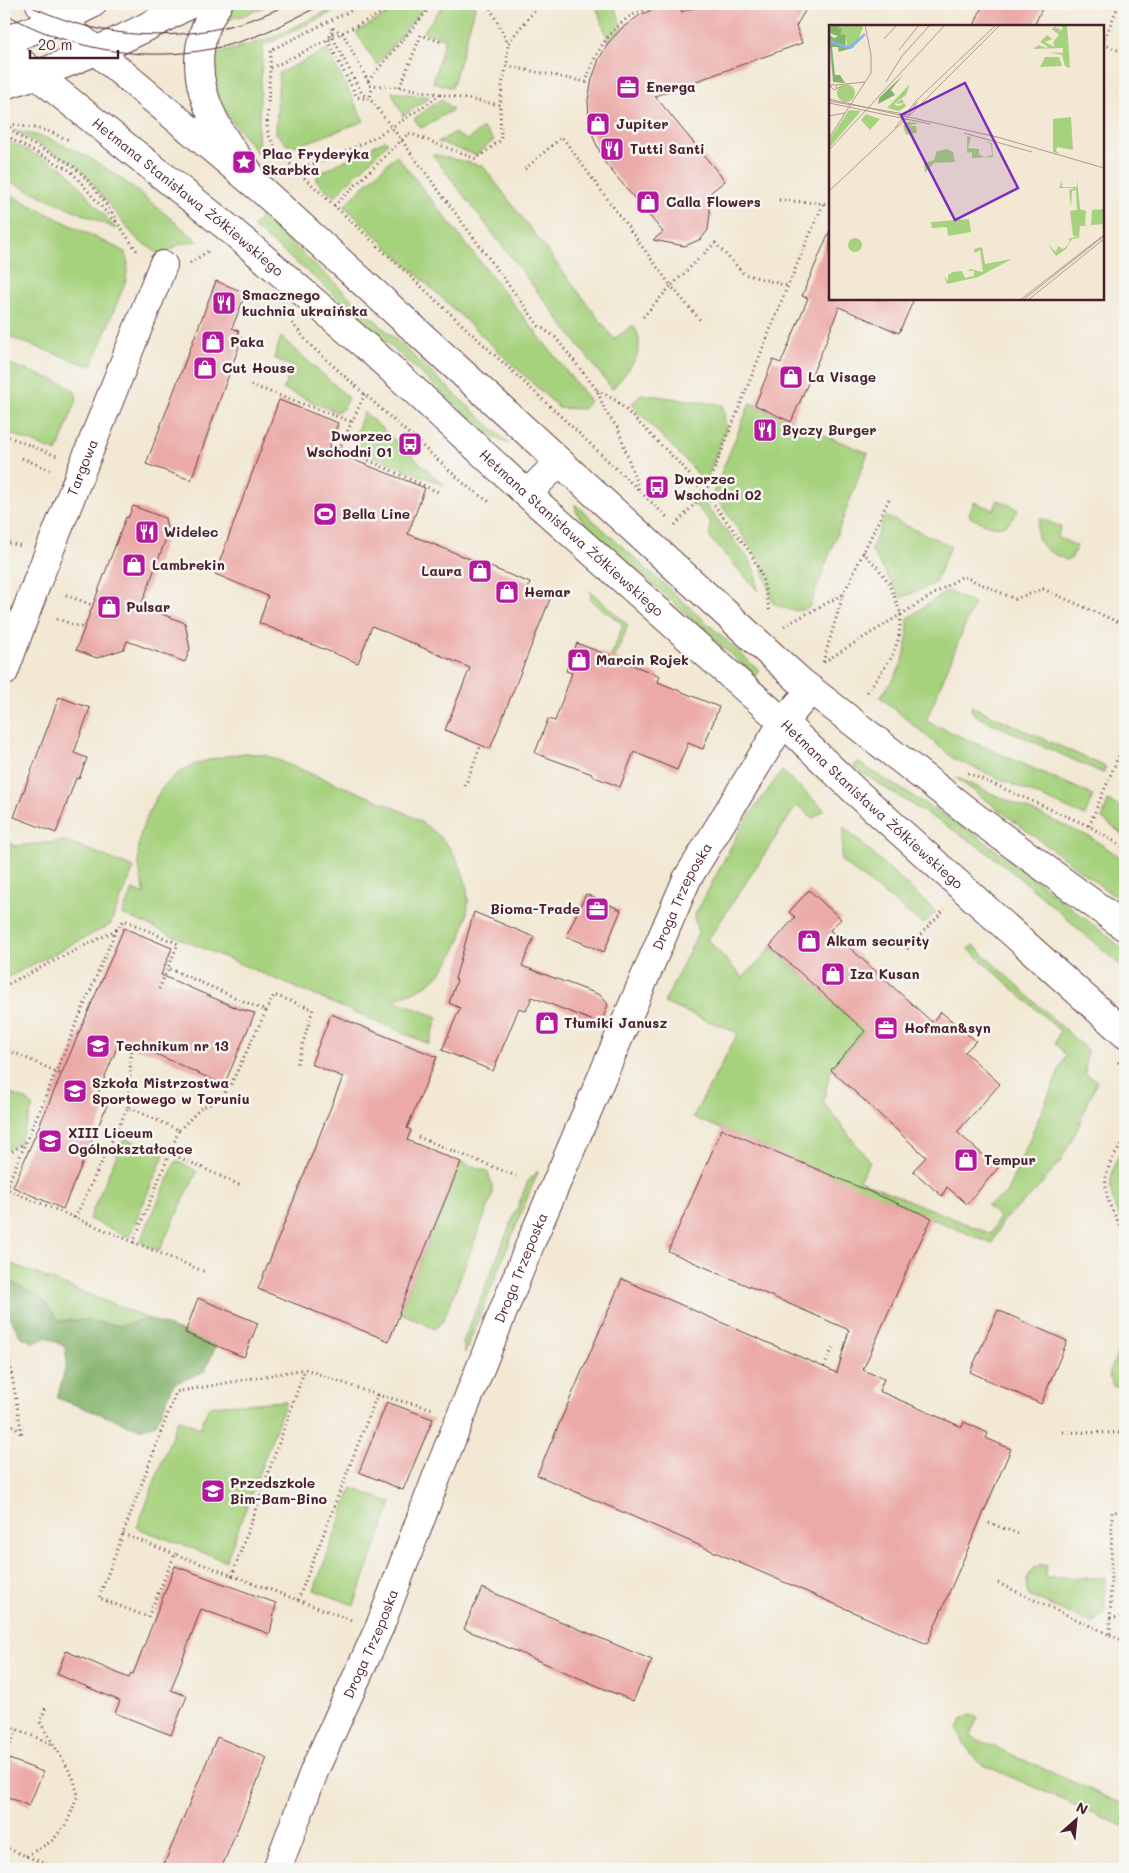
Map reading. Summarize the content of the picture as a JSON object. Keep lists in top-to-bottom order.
{
  "streets": {
    "main road": ["Hetmana Stanisława Żółkiewskiego", "Targowa", "Droga Trzeposka"]
  },
  "crossings": [
    ["Hetmana Stanisława Żółkiewskiego", "Droga Trzeposka"]
  ],
  "places": {
    "office": ["Energa", "Bioma-Trade", "Hofman&syn"],
    "shop": [
      "Jupiter",
      "Calla Flowers",
      "Paka",
      "Cut House",
      "La Visage",
      "Lambrekin",
      "Laura",
      "Hemar",
      "Pulsar",
      "Marcin Rojek",
      "Alkam security",
      "Iza Kusan",
      "Tłumiki Janusz",
      "Tempur"
    ],
    "restaurant": [
      "Tutti Santi",
      "Smacznego kuchnia ukraińska",
      "Byczy Burger",
      "Widelec"
    ],
    "place": ["Plac Fryderyka Skarbka"],
    "bus stop": ["Dworzec Wschodni 01", "Dworzec Wschodni 02"],
    "sports": ["Bella Line"],
    "school or university": [
      "Technikum nr 13",
      "Szkoła Mistrzostwa Sportowego w Toruniu",
      "XIII Liceum Ogólnokształcące",
      "Przedszkole Bim-Bam-Bino"
    ]
  },
  "scale_bar": "20 m",
  "north": "top right"
}
